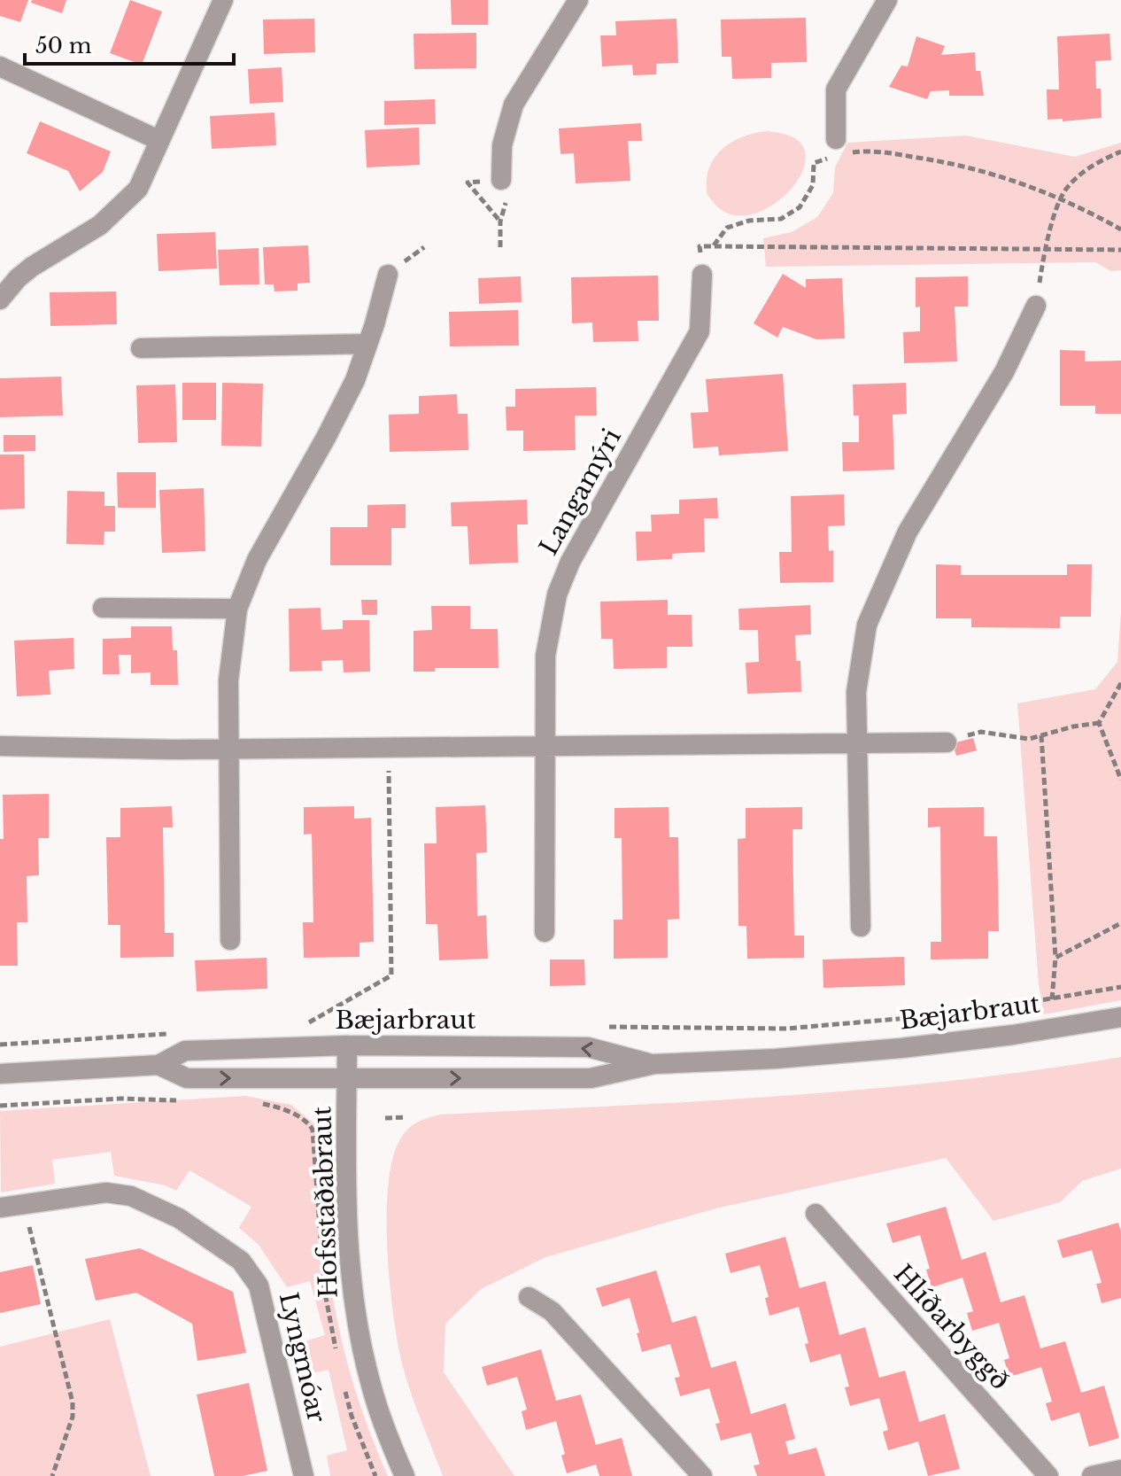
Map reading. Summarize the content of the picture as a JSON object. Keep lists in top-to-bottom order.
{
  "streets": {
    "street": [
      "Langamýri",
      "Bæjarbraut",
      "Hofsstaðabraut",
      "Hlíðarbyggð",
      "Lyngmóar"
    ]
  },
  "crossings": [
    ["Bæjarbraut", "Hofsstaðabraut"]
  ],
  "scale_bar": "50 m"
}
